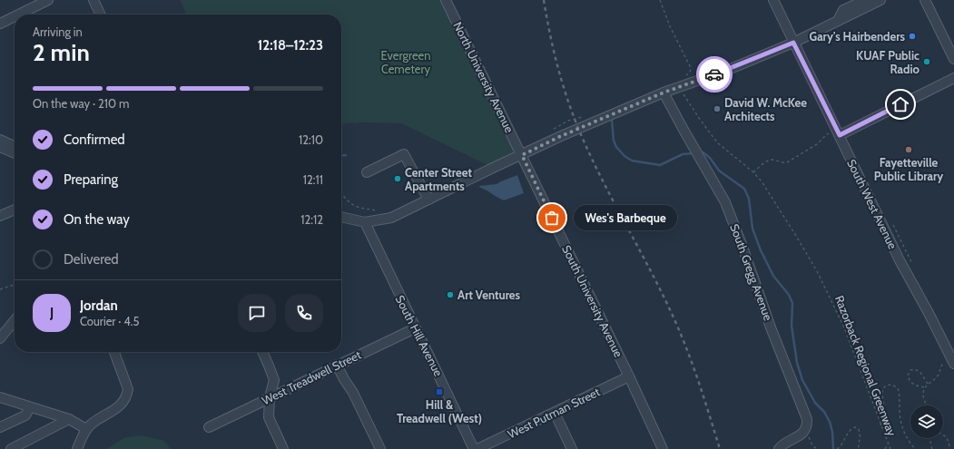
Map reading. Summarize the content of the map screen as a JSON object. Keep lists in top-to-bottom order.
{
  "streets": {
    "street": [
      "North University Avenue",
      "South West Avenue",
      "South Gregg Avenue",
      "South University Avenue",
      "South Hill Avenue",
      "West Treadwell Street",
      "West Putman Street"
    ],
    "path": ["Razorback Regional Greenway"]
  },
  "crossings": [
    ["North University Avenue", "South University Avenue"],
    ["South University Avenue", "West Putman Street"],
    ["South Hill Avenue", "West Treadwell Street"]
  ],
  "parks": ["Evergreen Cemetery"],
  "places": {
    "other": [
      "Gary's Hairbenders",
      "KUAF Public Radio",
      "David W. McKee Architects",
      "Fayetteville Public Library",
      "Center Street Apartments",
      "Wes's Barbeque",
      "Art Ventures"
    ],
    "transit": ["Hill & Treadwell (West)"]
  },
  "page": {
    "heading": ["2 min", "Arriving in", "12:18–12:23"],
    "panel": ["Jordan", "Courier · 4.5"],
    "bar": "On the way · 210 m",
    "list": [
      ["Confirmed", "12:10"],
      ["Preparing", "12:11"],
      ["On the way", "12:12"],
      "Delivered"
    ],
    "bubble": "Wes's Barbeque",
    "round": "J"
  }
}
